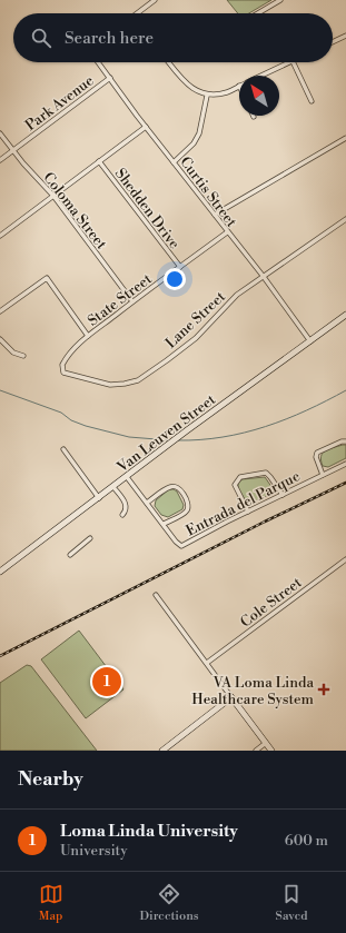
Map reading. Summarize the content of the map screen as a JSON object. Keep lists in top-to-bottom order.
{
  "streets": {
    "street": [
      "Park Avenue",
      "Curtis Street",
      "Shedden Drive",
      "Coloma Street",
      "State Street",
      "Lane Street",
      "Van Leuven Street",
      "Entrada del Parque",
      "Cole Street"
    ]
  },
  "crossings": [
    ["Park Avenue", "Curtis Street"],
    ["Park Avenue", "Coloma Street"],
    ["Curtis Street", "State Street"],
    ["Curtis Street", "Lane Street"],
    ["Curtis Street", "Van Leuven Street"],
    ["Shedden Drive", "State Street"],
    ["Coloma Street", "State Street"],
    ["State Street", "Lane Street"],
    ["Van Leuven Street", "Entrada del Parque"]
  ],
  "places": {
    "health": ["VA Loma Linda Healthcare System"]
  },
  "north": "top left",
  "page": {
    "search": "Search here",
    "pins": "1",
    "heading": "Nearby",
    "list": [
      {
        "mark": "1",
        "name": "Loma Linda University",
        "note": "University",
        "value": "600 m"
      }
    ],
    "nav": ["Map", "Directions", "Saved"]
  }
}
